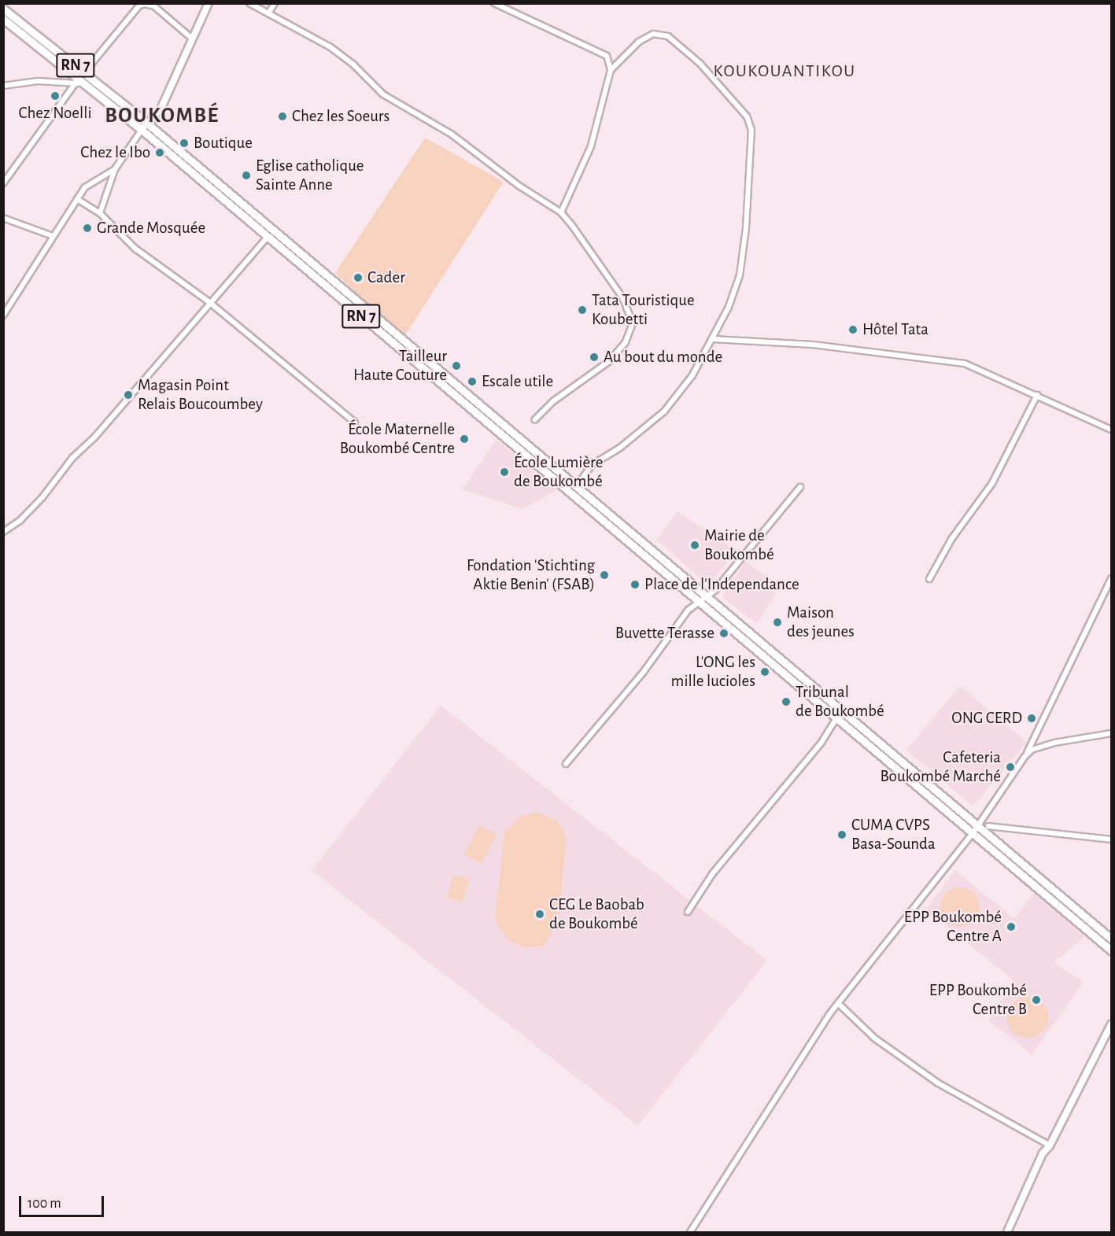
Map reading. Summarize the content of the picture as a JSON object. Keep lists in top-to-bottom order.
{
  "streets": {
    "main road": ["RN 7"]
  },
  "districts": ["KOUKOUANTIKOU", "BOUKOMBÉ"],
  "places": [
    "Chez Noelli",
    "Chez les Soeurs",
    "Boutique",
    "Chez le Ibo",
    "Eglise catholique Sainte Anne",
    "Grande Mosquée",
    "Cader",
    "Tata Touristique Koubetti",
    "Hôtel Tata",
    "Au bout du monde",
    "Tailleur Haute Couture",
    "Escale utile",
    "Magasin Point Relais Boucoumbey",
    "École Maternelle Boukombé Centre",
    "École Lumière de Boukombé",
    "Mairie de Boukombé",
    "Fondation 'Stichting Aktie Benin' (FSAB)",
    "Place de l'Independance",
    "Maison des jeunes",
    "Buvette Terasse",
    "L'ONG les mille lucioles",
    "Tribunal de Boukombé",
    "ONG CERD",
    "Cafeteria Boukombé Marché",
    "CUMA CVPS Basa-Sounda",
    "CEG Le Baobab de Boukombé",
    "EPP Boukombé Centre A",
    "EPP Boukombé Centre B"
  ],
  "scale_bar": "100 m"
}
